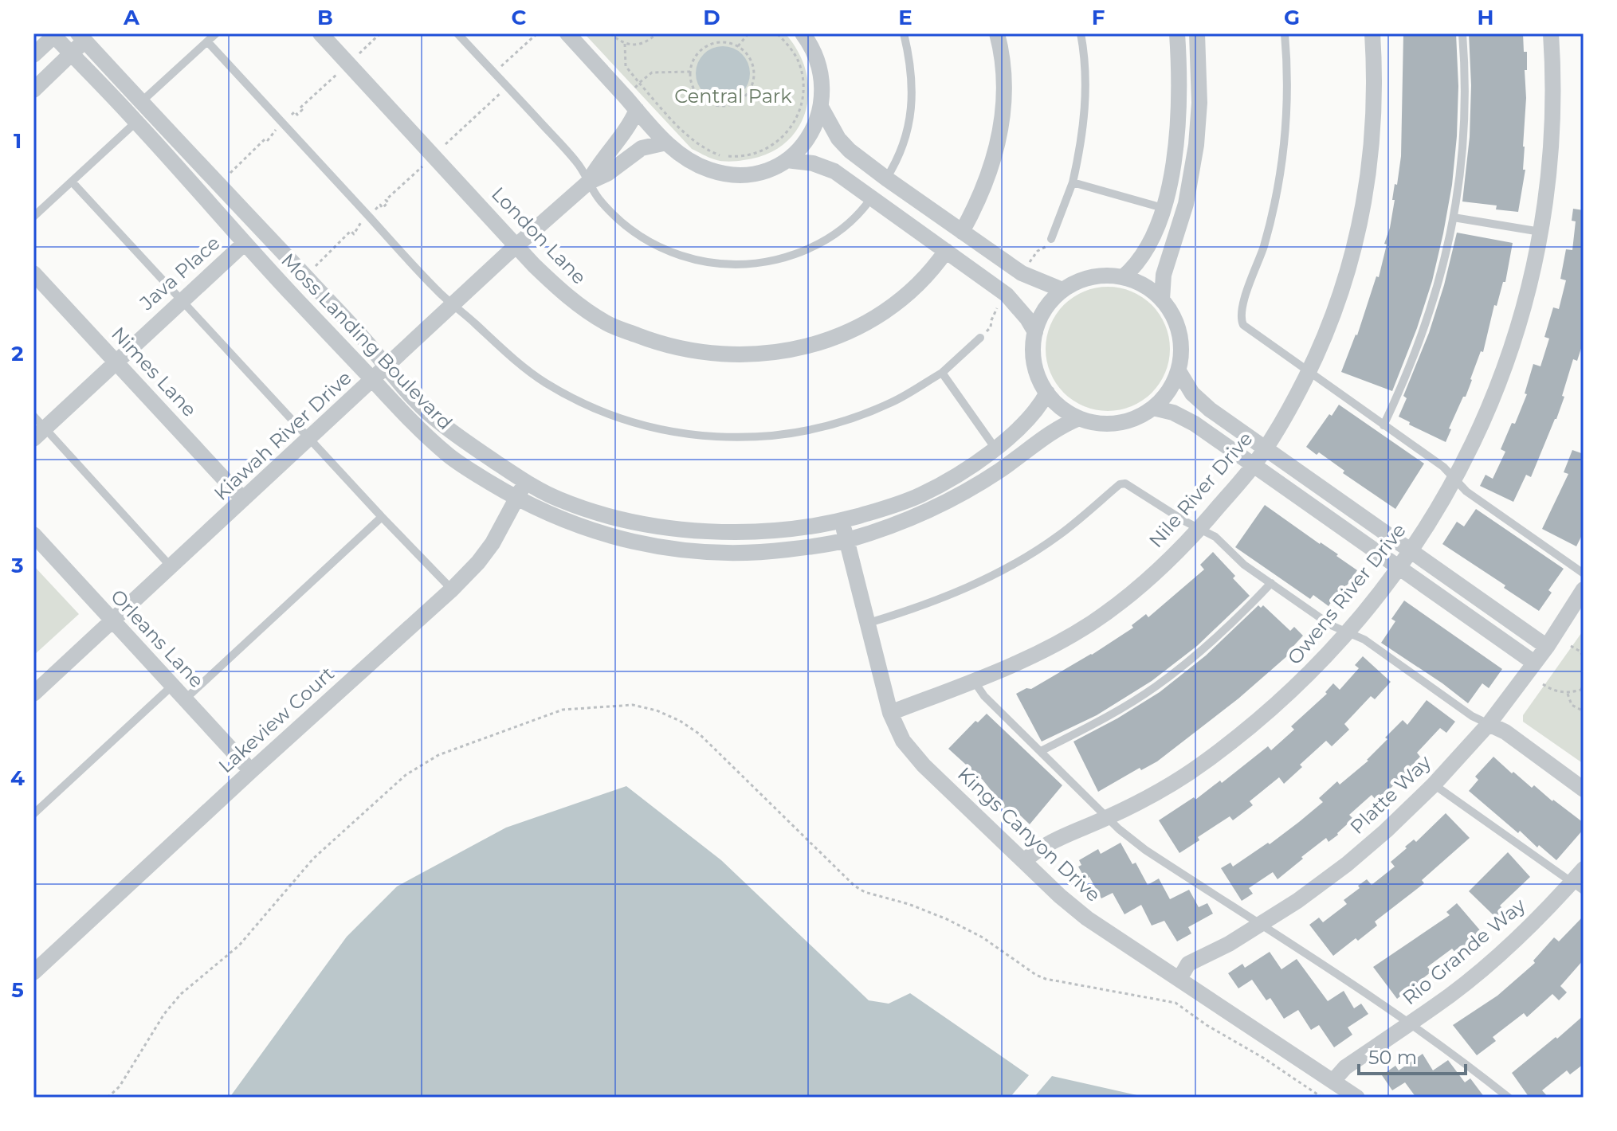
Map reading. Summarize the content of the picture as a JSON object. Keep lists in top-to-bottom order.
{
  "streets": {
    "street": [
      "London Lane",
      "Java Place",
      "Moss Landing Boulevard",
      "Nimes Lane",
      "Kiawah River Drive",
      "Nile River Drive",
      "Owens River Drive",
      "Orleans Lane",
      "Lakeview Court",
      "Platte Way",
      "Kings Canyon Drive",
      "Rio Grande Way"
    ]
  },
  "crossings": [
    ["London Lane", "Kiawah River Drive"],
    ["Java Place", "Moss Landing Boulevard"],
    ["Java Place", "Nimes Lane"],
    ["Moss Landing Boulevard", "Kiawah River Drive"],
    ["Moss Landing Boulevard", "Lakeview Court"],
    ["Moss Landing Boulevard", "Kings Canyon Drive"],
    ["Nimes Lane", "Kiawah River Drive"],
    ["Kiawah River Drive", "Orleans Lane"],
    ["Nile River Drive", "Kings Canyon Drive"],
    ["Owens River Drive", "Kings Canyon Drive"],
    ["Orleans Lane", "Lakeview Court"],
    ["Platte Way", "Kings Canyon Drive"],
    ["Kings Canyon Drive", "Rio Grande Way"]
  ],
  "parks": ["Central Park"],
  "scale_bar": "50 m",
  "grid": {
    "columns": [
      "A",
      "B",
      "C",
      "D",
      "E",
      "F",
      "G",
      "H"
    ],
    "rows": [
      "1",
      "2",
      "3",
      "4",
      "5"
    ]
  }
}
